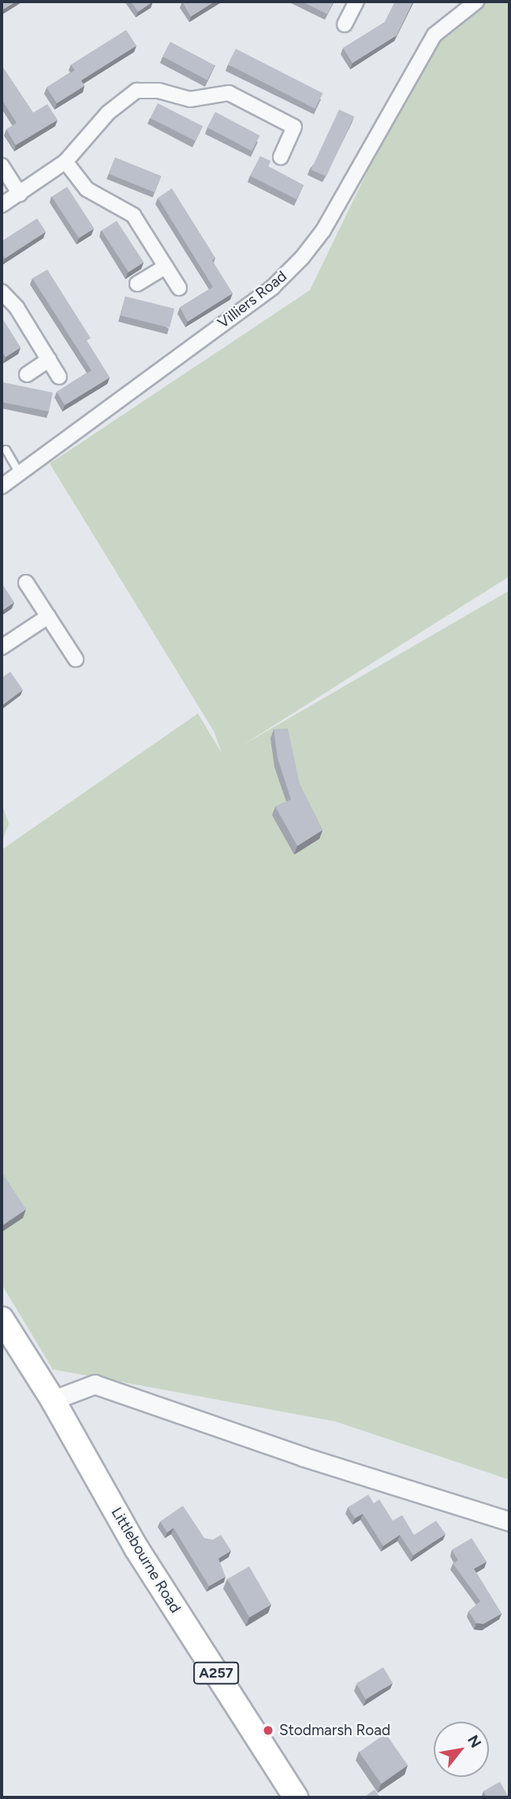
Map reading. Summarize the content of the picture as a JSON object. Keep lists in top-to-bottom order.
{
  "streets": {
    "main road": ["Littlebourne Road", "A257"],
    "street": ["Villiers Road"]
  },
  "places": ["Stodmarsh Road"],
  "north": "top right"
}
